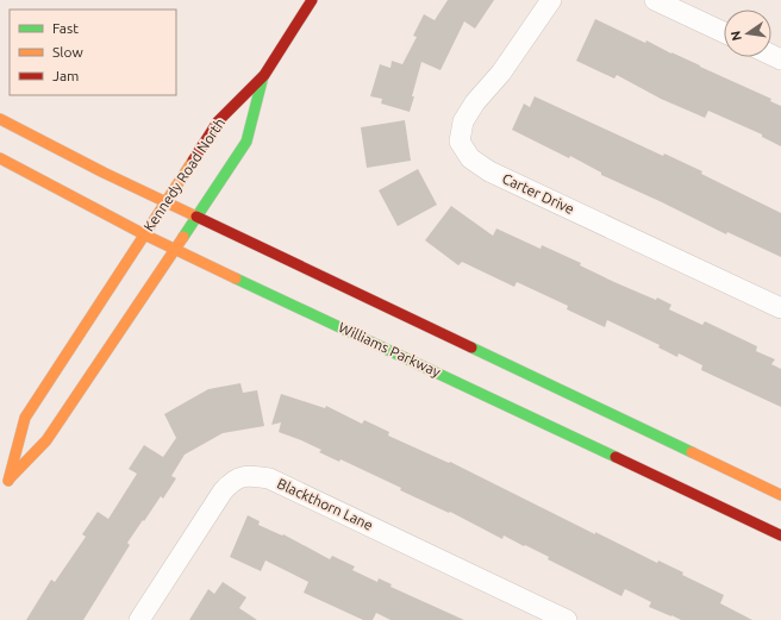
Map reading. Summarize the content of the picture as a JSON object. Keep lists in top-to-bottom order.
{
  "streets": {
    "main road": ["Kennedy Road North", "Williams Parkway"],
    "street": ["Carter Drive", "Blackthorn Lane"]
  },
  "crossings": [
    ["Kennedy Road North", "Williams Parkway"]
  ],
  "legend": ["Fast", "Slow", "Jam"],
  "north": "left"
}
